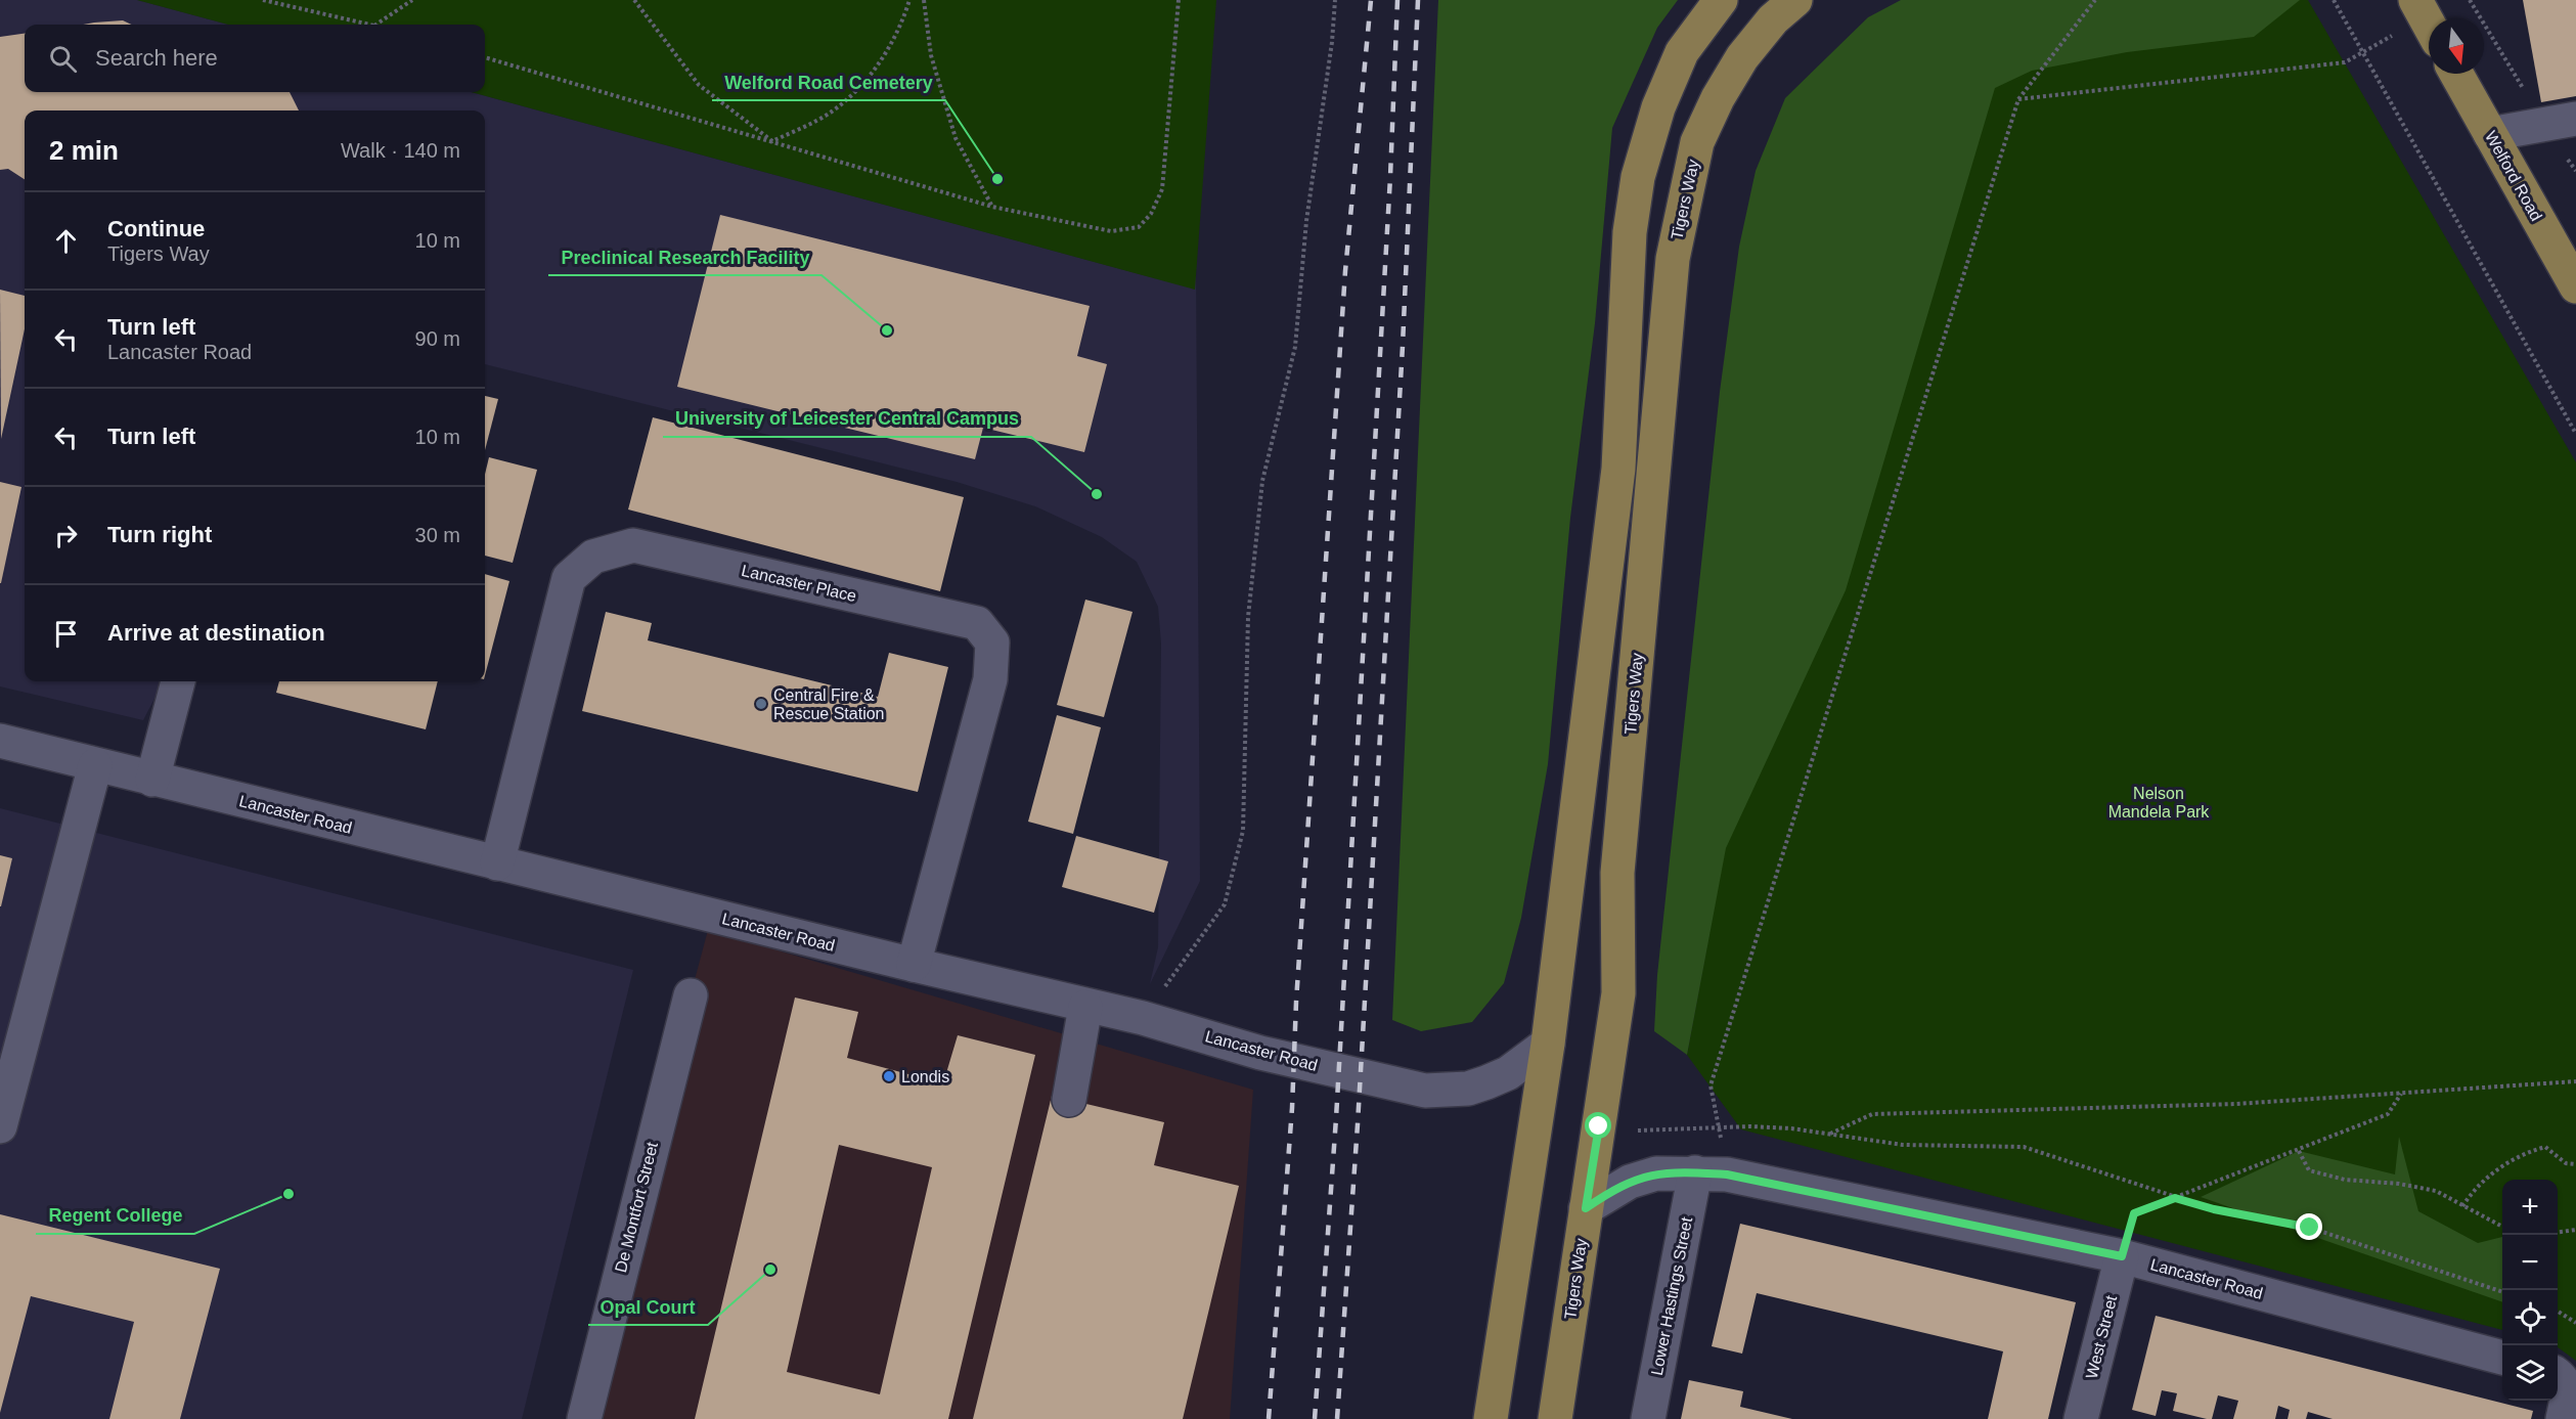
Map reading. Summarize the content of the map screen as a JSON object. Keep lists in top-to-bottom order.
{
  "streets": {
    "main road": ["Welford Road", "Tigers Way"],
    "street": [
      "Lancaster Place",
      "Lancaster Road",
      "De Montfort Street",
      "Lower Hastings Street",
      "West Street"
    ]
  },
  "crossings": [
    ["Tigers Way", "Lancaster Road"],
    ["Lancaster Place", "Lancaster Road"],
    ["Lancaster Road", "Lower Hastings Street"],
    ["Lancaster Road", "West Street"]
  ],
  "parks": ["Nelson Mandela Park"],
  "places": [
    "Welford Road Cemetery",
    "Preclinical Research Facility",
    "University of Leicester Central Campus",
    "Central Fire & Rescue Station",
    "Londis",
    "Regent College",
    "Opal Court"
  ],
  "north": "bottom",
  "page": {
    "search": "Search here",
    "heading": ["2 min", "Walk · 140 m"],
    "list": [
      ["Continue", "Tigers Way", "10 m"],
      ["Turn left", "Lancaster Road", "90 m"],
      ["Turn left", "10 m"],
      ["Turn right", "30 m"],
      "Arrive at destination"
    ],
    "map_buttons": ["+", "−"]
  }
}
